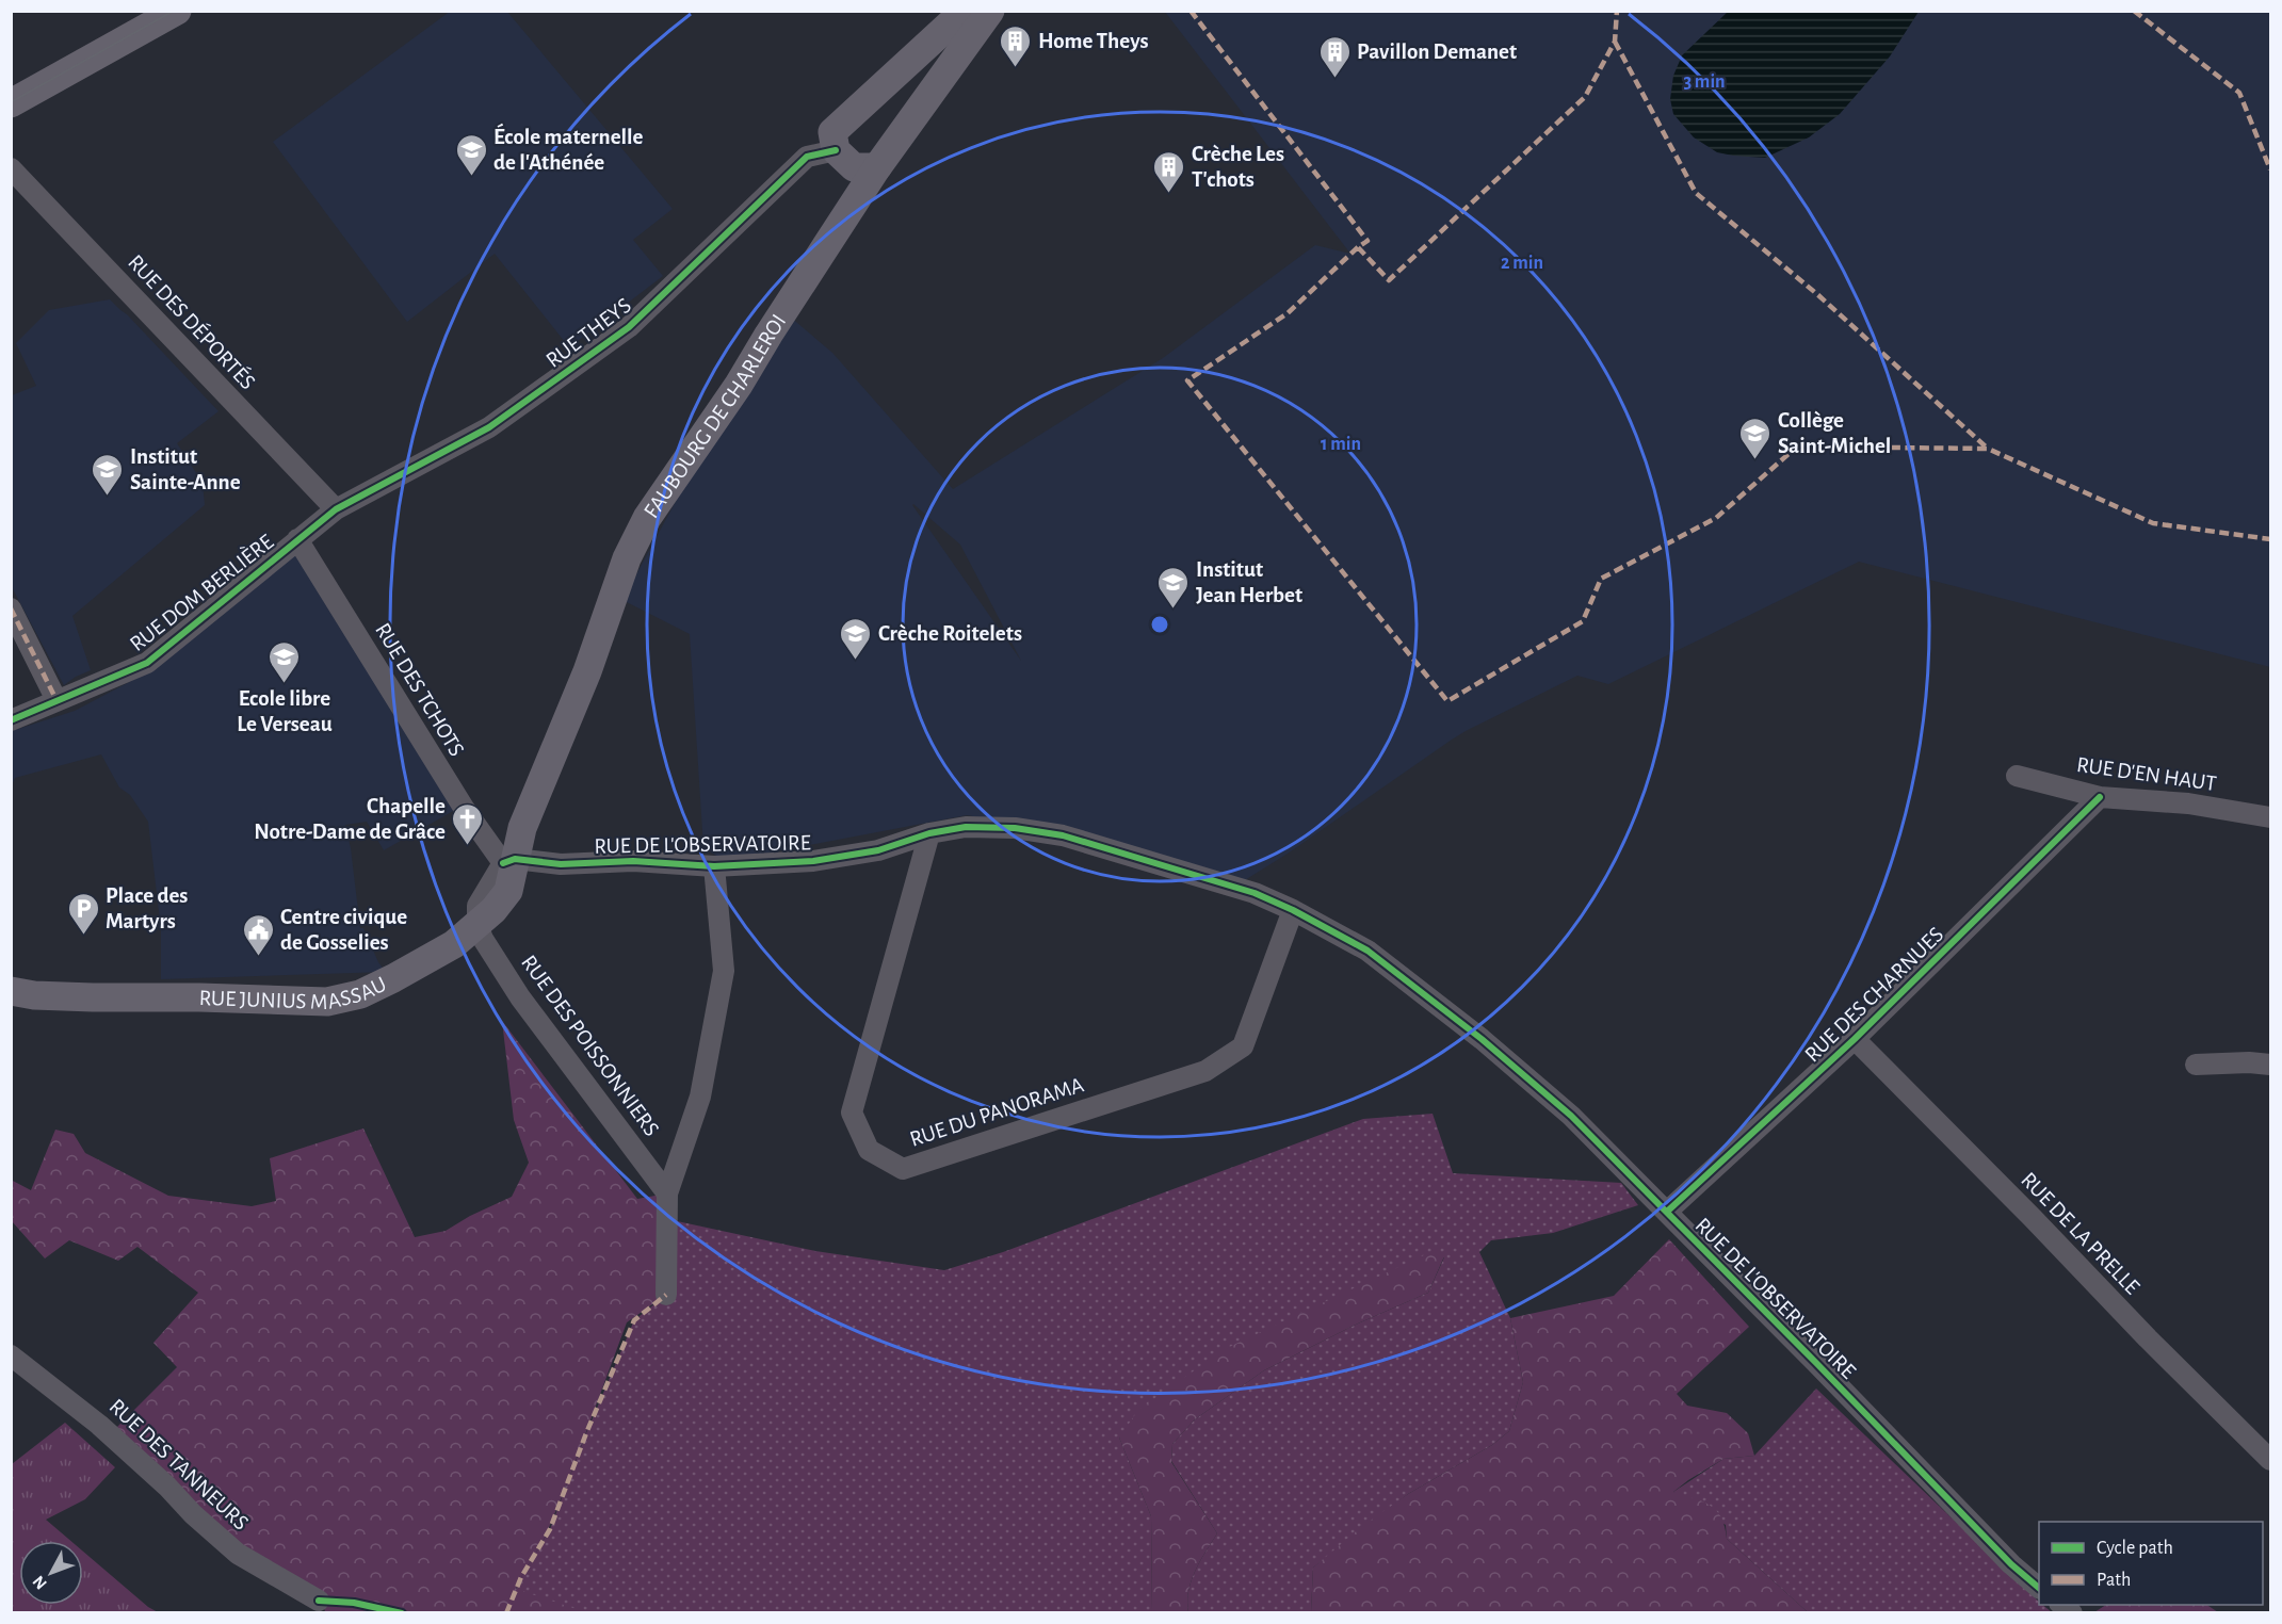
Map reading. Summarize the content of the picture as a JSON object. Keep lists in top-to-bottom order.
{
  "streets": {
    "main road": ["FAUBOURG DE CHARLEROI", "RUE JUNIUS MASSAU"],
    "street": [
      "RUE DES DÉPORTÉS",
      "RUE THEYS",
      "RUE DOM BERLIÈRE",
      "RUE DES TCHOTS",
      "RUE D'EN HAUT",
      "RUE DE L'OBSERVATOIRE",
      "RUE DES CHARNUES",
      "RUE DES POISSONNIERS",
      "RUE DU PANORAMA",
      "RUE DE LA PRELLE",
      "RUE DES TANNEURS"
    ]
  },
  "crossings": [
    ["RUE DES DÉPORTÉS", "RUE THEYS"],
    ["RUE DES DÉPORTÉS", "RUE DOM BERLIÈRE"],
    ["RUE THEYS", "FAUBOURG DE CHARLEROI"],
    ["RUE THEYS", "RUE DOM BERLIÈRE"],
    ["FAUBOURG DE CHARLEROI", "RUE DES TCHOTS"],
    ["FAUBOURG DE CHARLEROI", "RUE DE L'OBSERVATOIRE"],
    ["FAUBOURG DE CHARLEROI", "RUE JUNIUS MASSAU"],
    ["RUE DOM BERLIÈRE", "RUE DES TCHOTS"],
    ["RUE DES TCHOTS", "RUE DE L'OBSERVATOIRE"],
    ["RUE DES TCHOTS", "RUE JUNIUS MASSAU"],
    ["RUE D'EN HAUT", "RUE DES CHARNUES"],
    ["RUE DE L'OBSERVATOIRE", "RUE JUNIUS MASSAU"],
    ["RUE DE L'OBSERVATOIRE", "RUE DES CHARNUES"],
    ["RUE DE L'OBSERVATOIRE", "RUE DU PANORAMA"],
    ["RUE JUNIUS MASSAU", "RUE DES POISSONNIERS"],
    ["RUE DES CHARNUES", "RUE DE LA PRELLE"]
  ],
  "places": {
    "building": ["Home Theys", "Pavillon Demanet", "Crèche Les T'chots"],
    "school or university": [
      "École maternelle de l'Athénée",
      "Collège Saint-Michel",
      "Institut Sainte-Anne",
      "Institut Jean Herbet",
      "Crèche Roitelets",
      "Ecole libre Le Verseau"
    ],
    "church": ["Chapelle Notre-Dame de Grâce"],
    "parking": ["Place des Martyrs"],
    "public building": ["Centre civique de Gosselies"]
  },
  "legend": ["Cycle path", "Path"],
  "north": "bottom left",
  "rings": ["3 min", "2 min", "1 min"]
}
